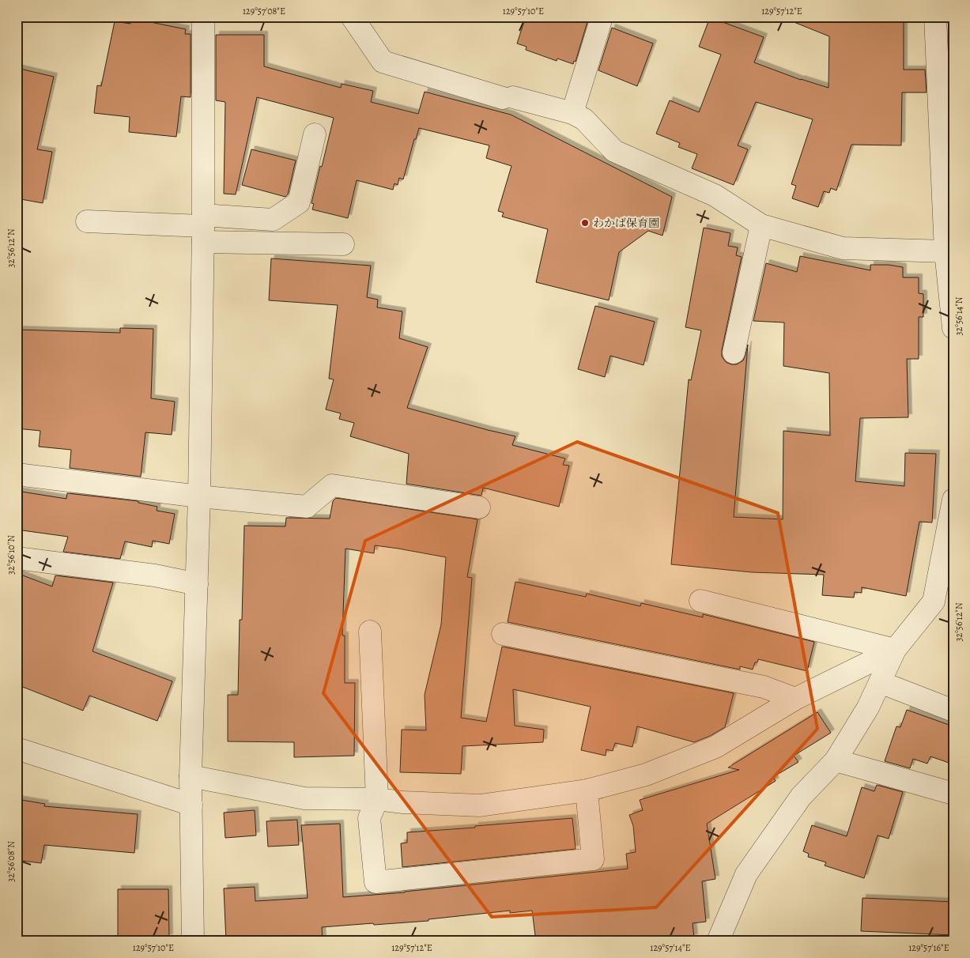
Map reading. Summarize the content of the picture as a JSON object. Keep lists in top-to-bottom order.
{
  "places": ["わかば保育園"],
  "coordinates": [
    "129°57'08\"E",
    "129°57'10\"E",
    "129°57'12\"E",
    "32°56'12\"N",
    "32°56'14\"N",
    "32°56'10\"N",
    "32°56'08\"N",
    "129°57'14\"E",
    "129°57'16\"E"
  ]
}
